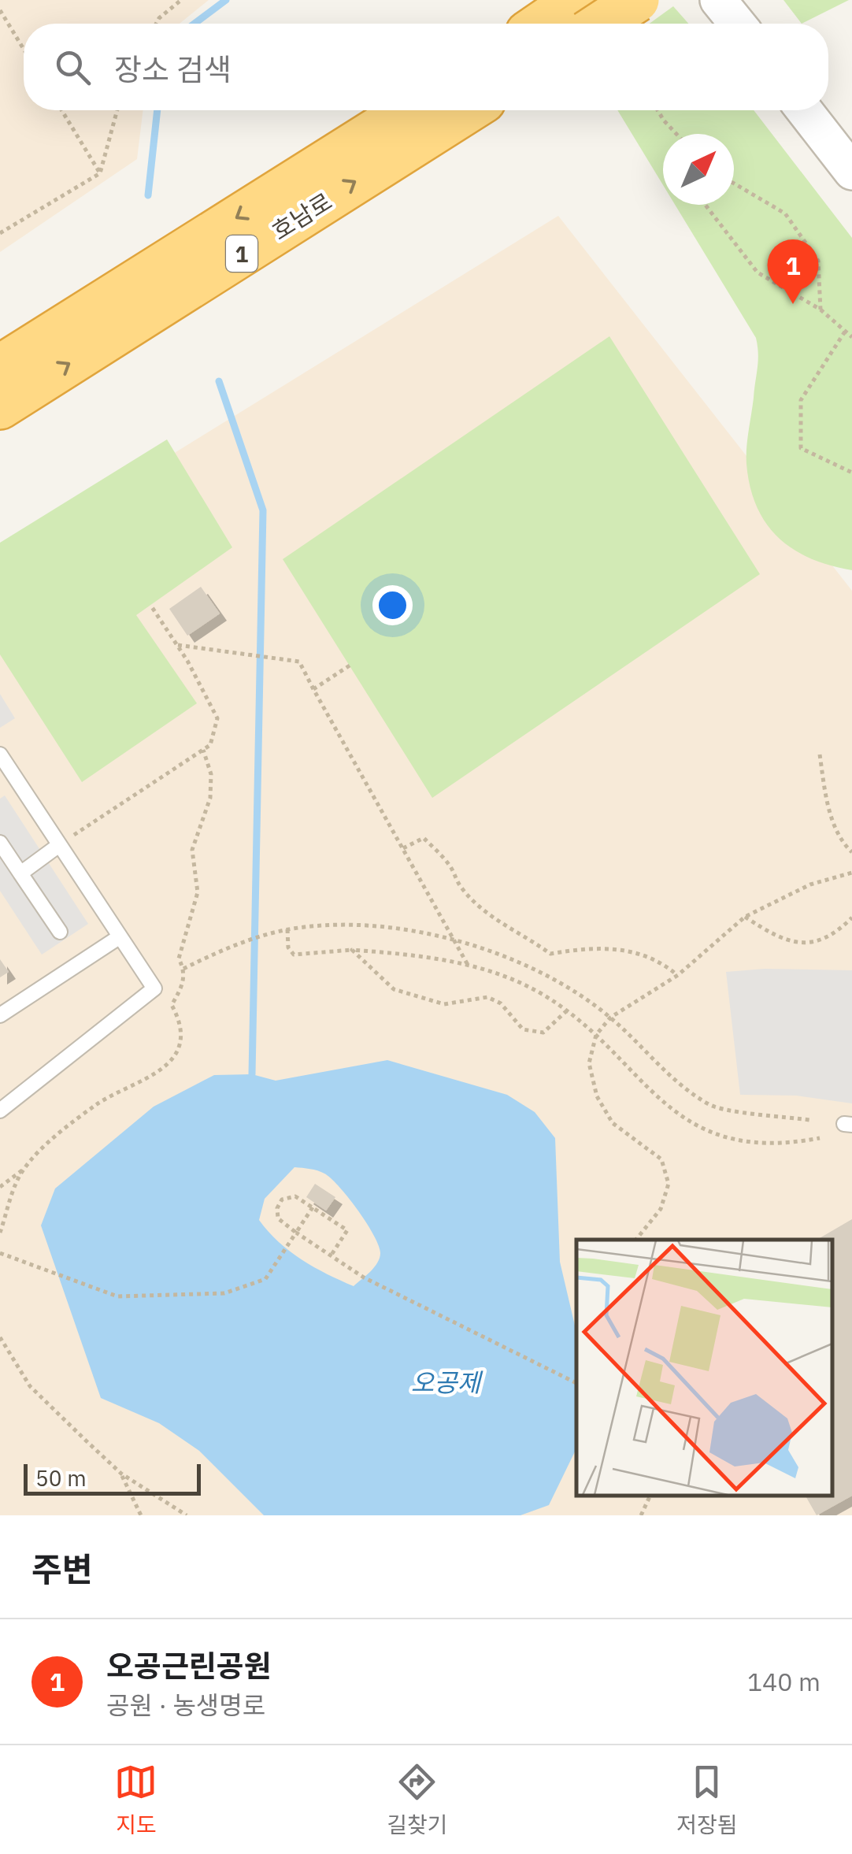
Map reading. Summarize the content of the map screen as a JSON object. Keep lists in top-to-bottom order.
{
  "streets": {
    "highway": ["호남로", "1"]
  },
  "water": ["오공제"],
  "scale_bar": "50 m",
  "north": "top right",
  "page": {
    "search": "장소 검색",
    "pins": "1",
    "scale": "50 m",
    "heading": "주변",
    "list": [
      {
        "mark": "1",
        "name": "오공근린공원",
        "note": "공원 · 농생명로",
        "value": "140 m"
      }
    ],
    "nav": ["지도", "길찾기", "저장됨"]
  }
}
